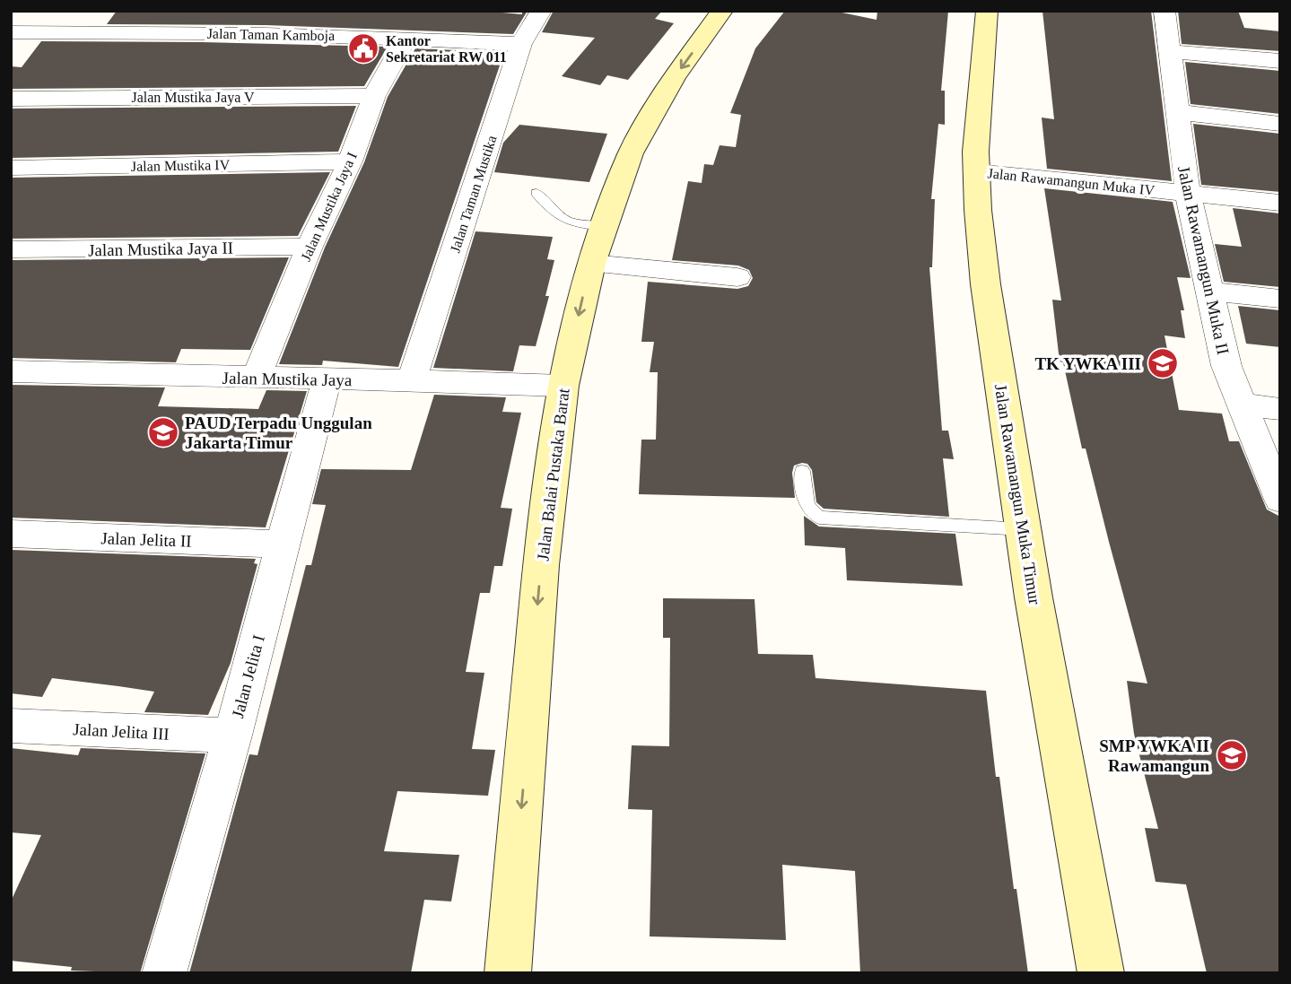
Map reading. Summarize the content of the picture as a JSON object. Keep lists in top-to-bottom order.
{
  "streets": {
    "street": [
      "Jalan Taman Kamboja",
      "Jalan Mustika Jaya V",
      "Jalan Mustika IV",
      "Jalan Rawamangun Muka IV",
      "Jalan Taman Mustika",
      "Jalan Mustika Jaya I",
      "Jalan Mustika Jaya II",
      "Jalan Rawamangun Muka II",
      "Jalan Mustika Jaya",
      "Jalan Balai Pustaka Barat",
      "Jalan Rawamangun Muka Timur",
      "Jalan Jelita II",
      "Jalan Jelita I",
      "Jalan Jelita III"
    ]
  },
  "crossings": [
    ["Jalan Taman Kamboja", "Jalan Taman Mustika"],
    ["Jalan Taman Kamboja", "Jalan Mustika Jaya I"],
    ["Jalan Mustika Jaya V", "Jalan Mustika Jaya I"],
    ["Jalan Mustika IV", "Jalan Mustika Jaya I"],
    ["Jalan Rawamangun Muka IV", "Jalan Rawamangun Muka II"],
    ["Jalan Rawamangun Muka IV", "Jalan Rawamangun Muka Timur"],
    ["Jalan Taman Mustika", "Jalan Mustika Jaya"],
    ["Jalan Mustika Jaya I", "Jalan Mustika Jaya II"],
    ["Jalan Mustika Jaya I", "Jalan Mustika Jaya"],
    ["Jalan Mustika Jaya", "Jalan Balai Pustaka Barat"],
    ["Jalan Mustika Jaya", "Jalan Jelita I"],
    ["Jalan Jelita II", "Jalan Jelita I"],
    ["Jalan Jelita I", "Jalan Jelita III"]
  ],
  "one_way": ["Jalan Balai Pustaka Barat"],
  "places": {
    "public building": ["Kantor Sekretariat RW 011"],
    "school or university": ["TK YWKA III", "PAUD Terpadu Unggulan Jakarta Timur", "SMP YWKA II Rawamangun"]
  }
}
